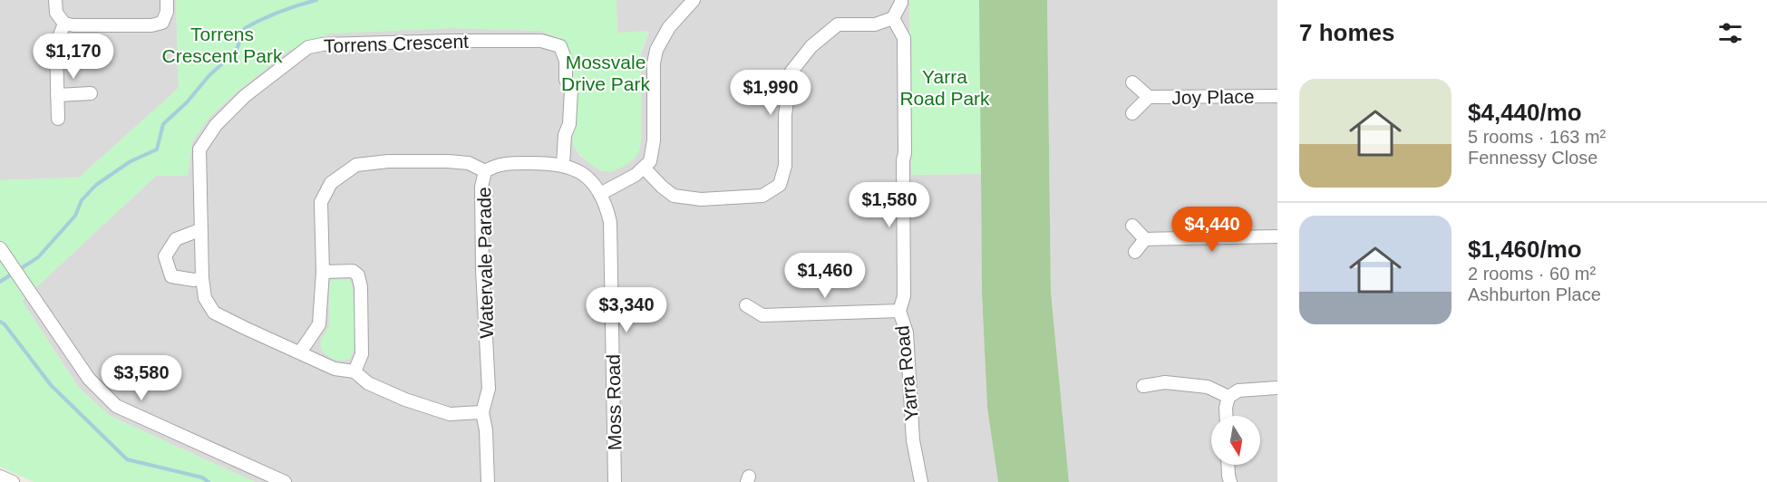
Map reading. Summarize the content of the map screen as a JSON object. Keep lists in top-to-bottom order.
{
  "streets": {
    "street": [
      "Torrens Crescent",
      "Joy Place",
      "Watervale Parade",
      "Yarra Road",
      "Moss Road"
    ]
  },
  "crossings": [
    ["Torrens Crescent", "Watervale Parade"],
    ["Watervale Parade", "Moss Road"]
  ],
  "parks": ["Torrens Crescent Park", "Mossvale Drive Park", "Yarra Road Park"],
  "north": "bottom",
  "page": {
    "heading": "7 homes",
    "price": [
      "$1,170",
      "$1,990",
      "$1,580",
      "$4,440",
      "$1,460",
      "$3,340",
      "$3,580"
    ],
    "list": [
      {
        "name": "$4,440/mo",
        "note": "5 rooms · 163 m² · Fennessy Close"
      },
      {
        "name": "$1,460/mo",
        "note": "2 rooms · 60 m² · Ashburton Place"
      }
    ]
  }
}
